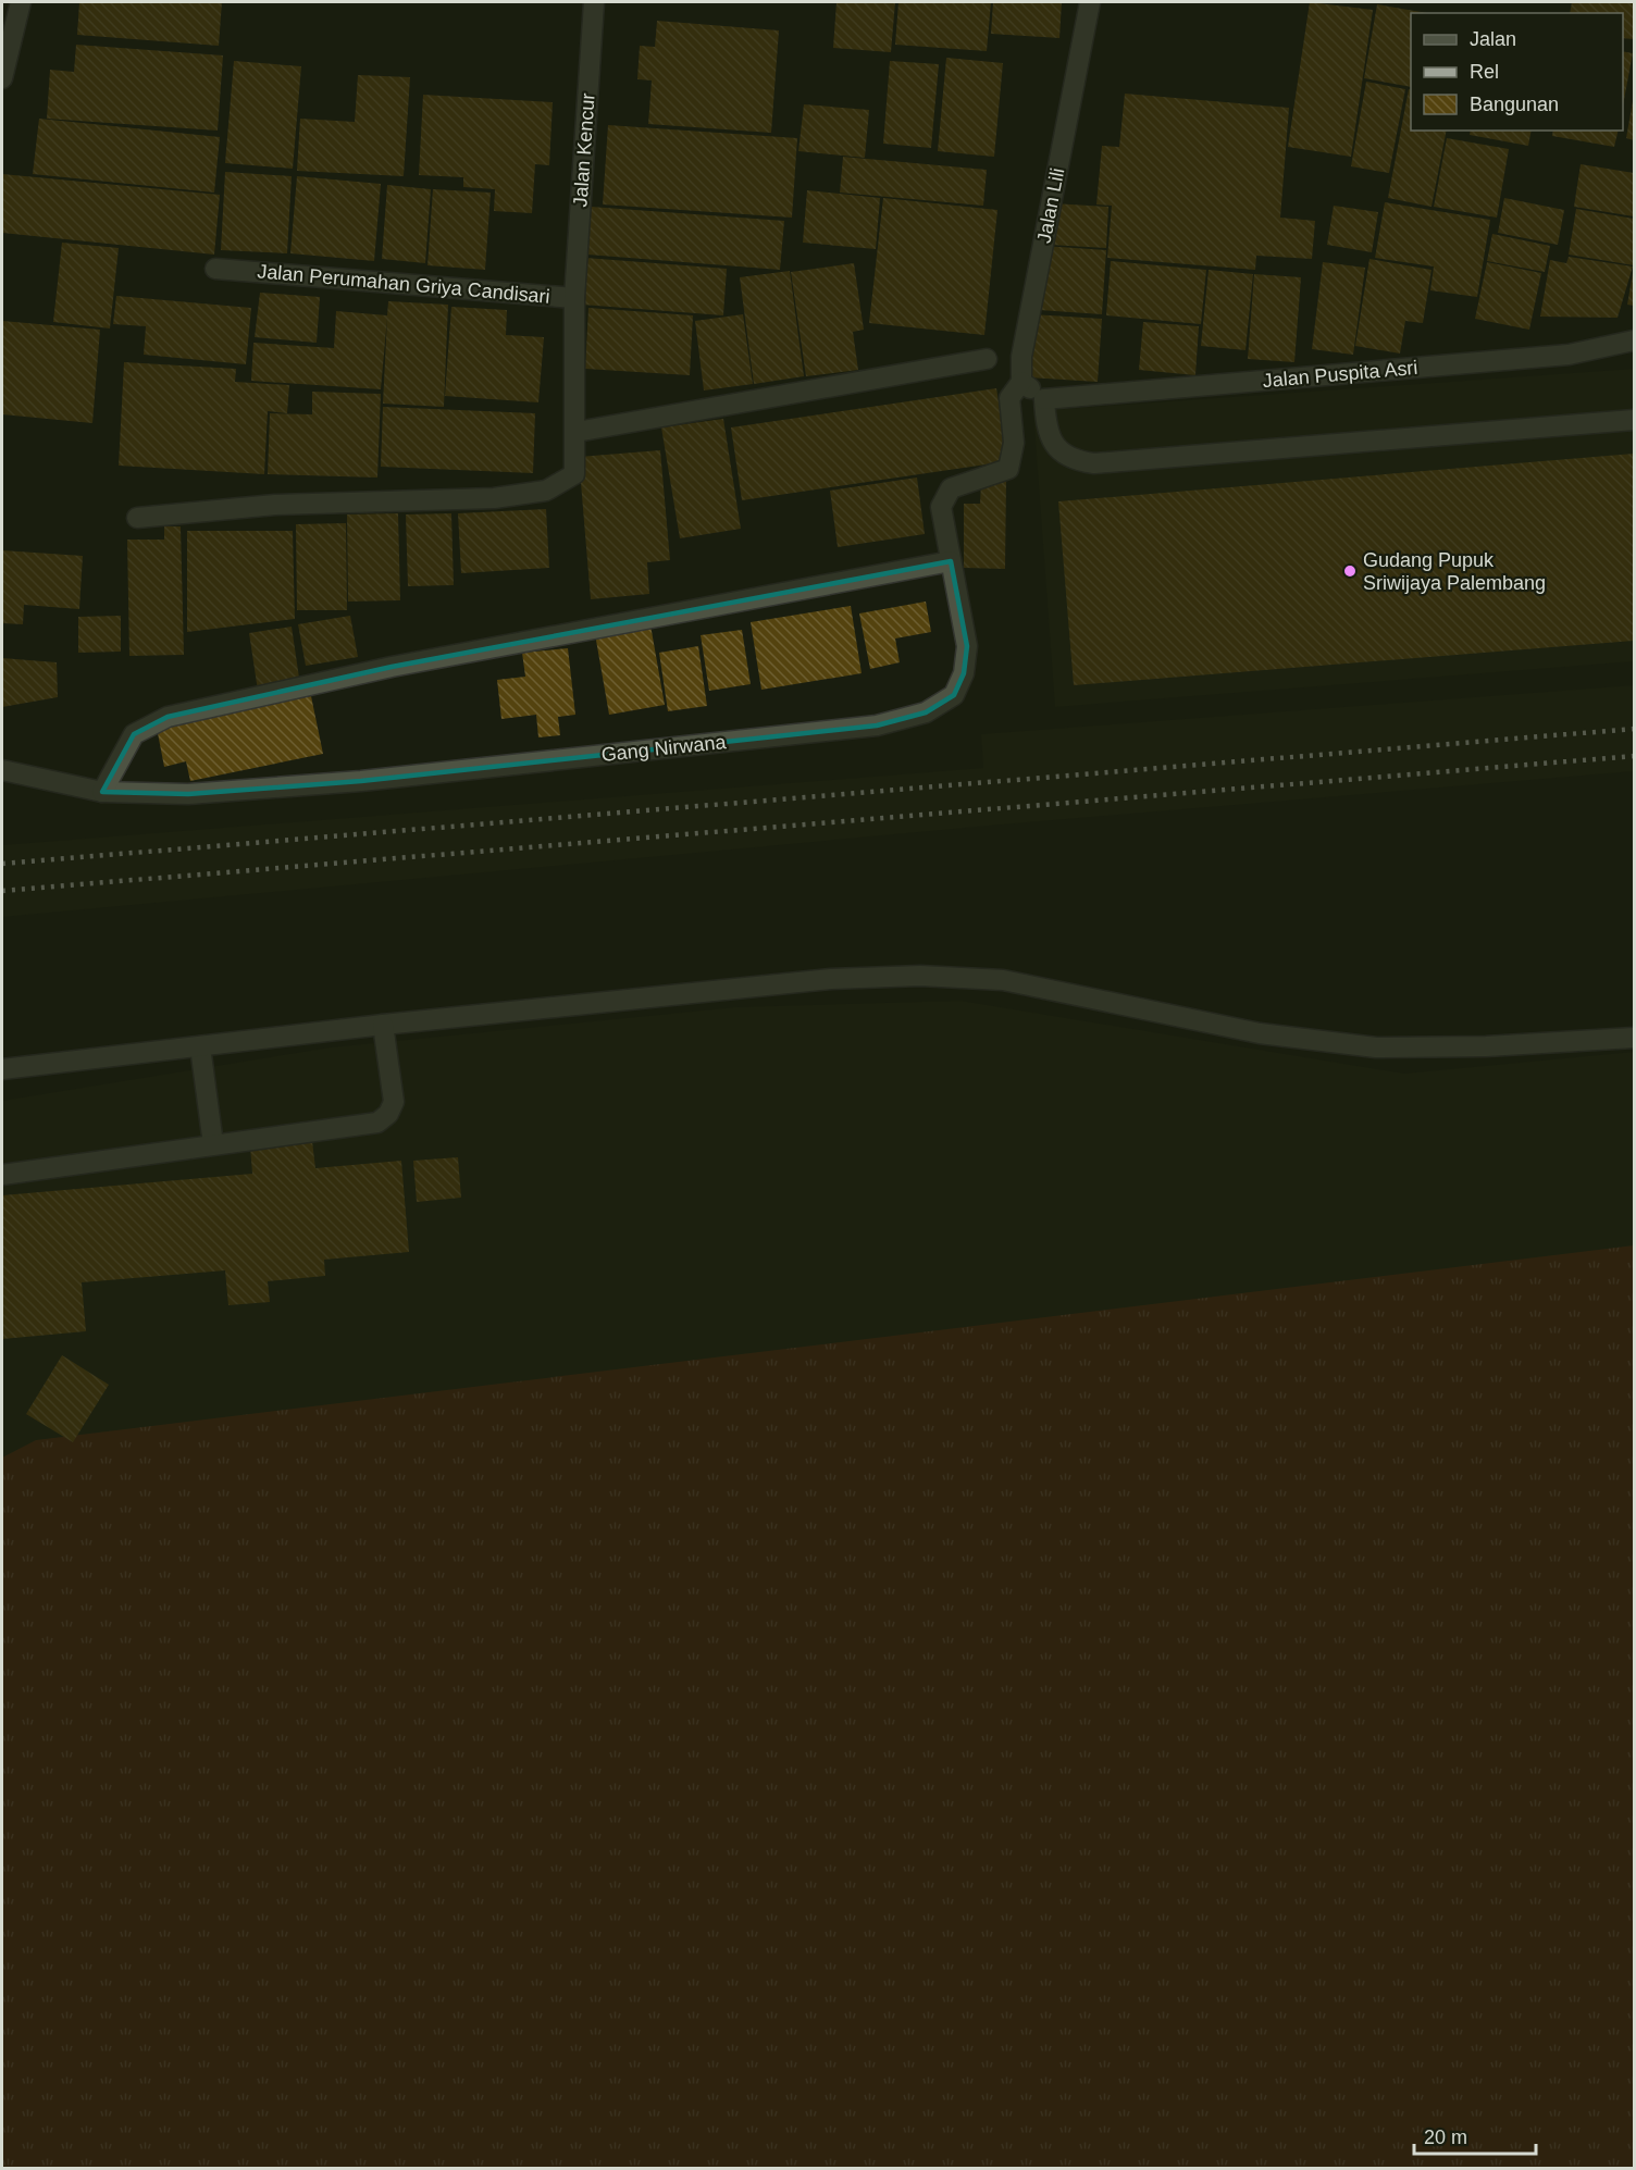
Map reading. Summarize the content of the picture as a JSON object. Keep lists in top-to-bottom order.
{
  "streets": {
    "street": [
      "Jalan Kencur",
      "Jalan Lili",
      "Jalan Perumahan Griya Candisari",
      "Jalan Puspita Asri",
      "Gang Nirwana"
    ]
  },
  "crossings": [
    ["Jalan Kencur", "Jalan Perumahan Griya Candisari"],
    ["Jalan Lili", "Gang Nirwana"]
  ],
  "places": ["Gudang Pupuk Sriwijaya Palembang"],
  "legend": ["Jalan", "Rel", "Bangunan"],
  "scale_bar": "20 m"
}
